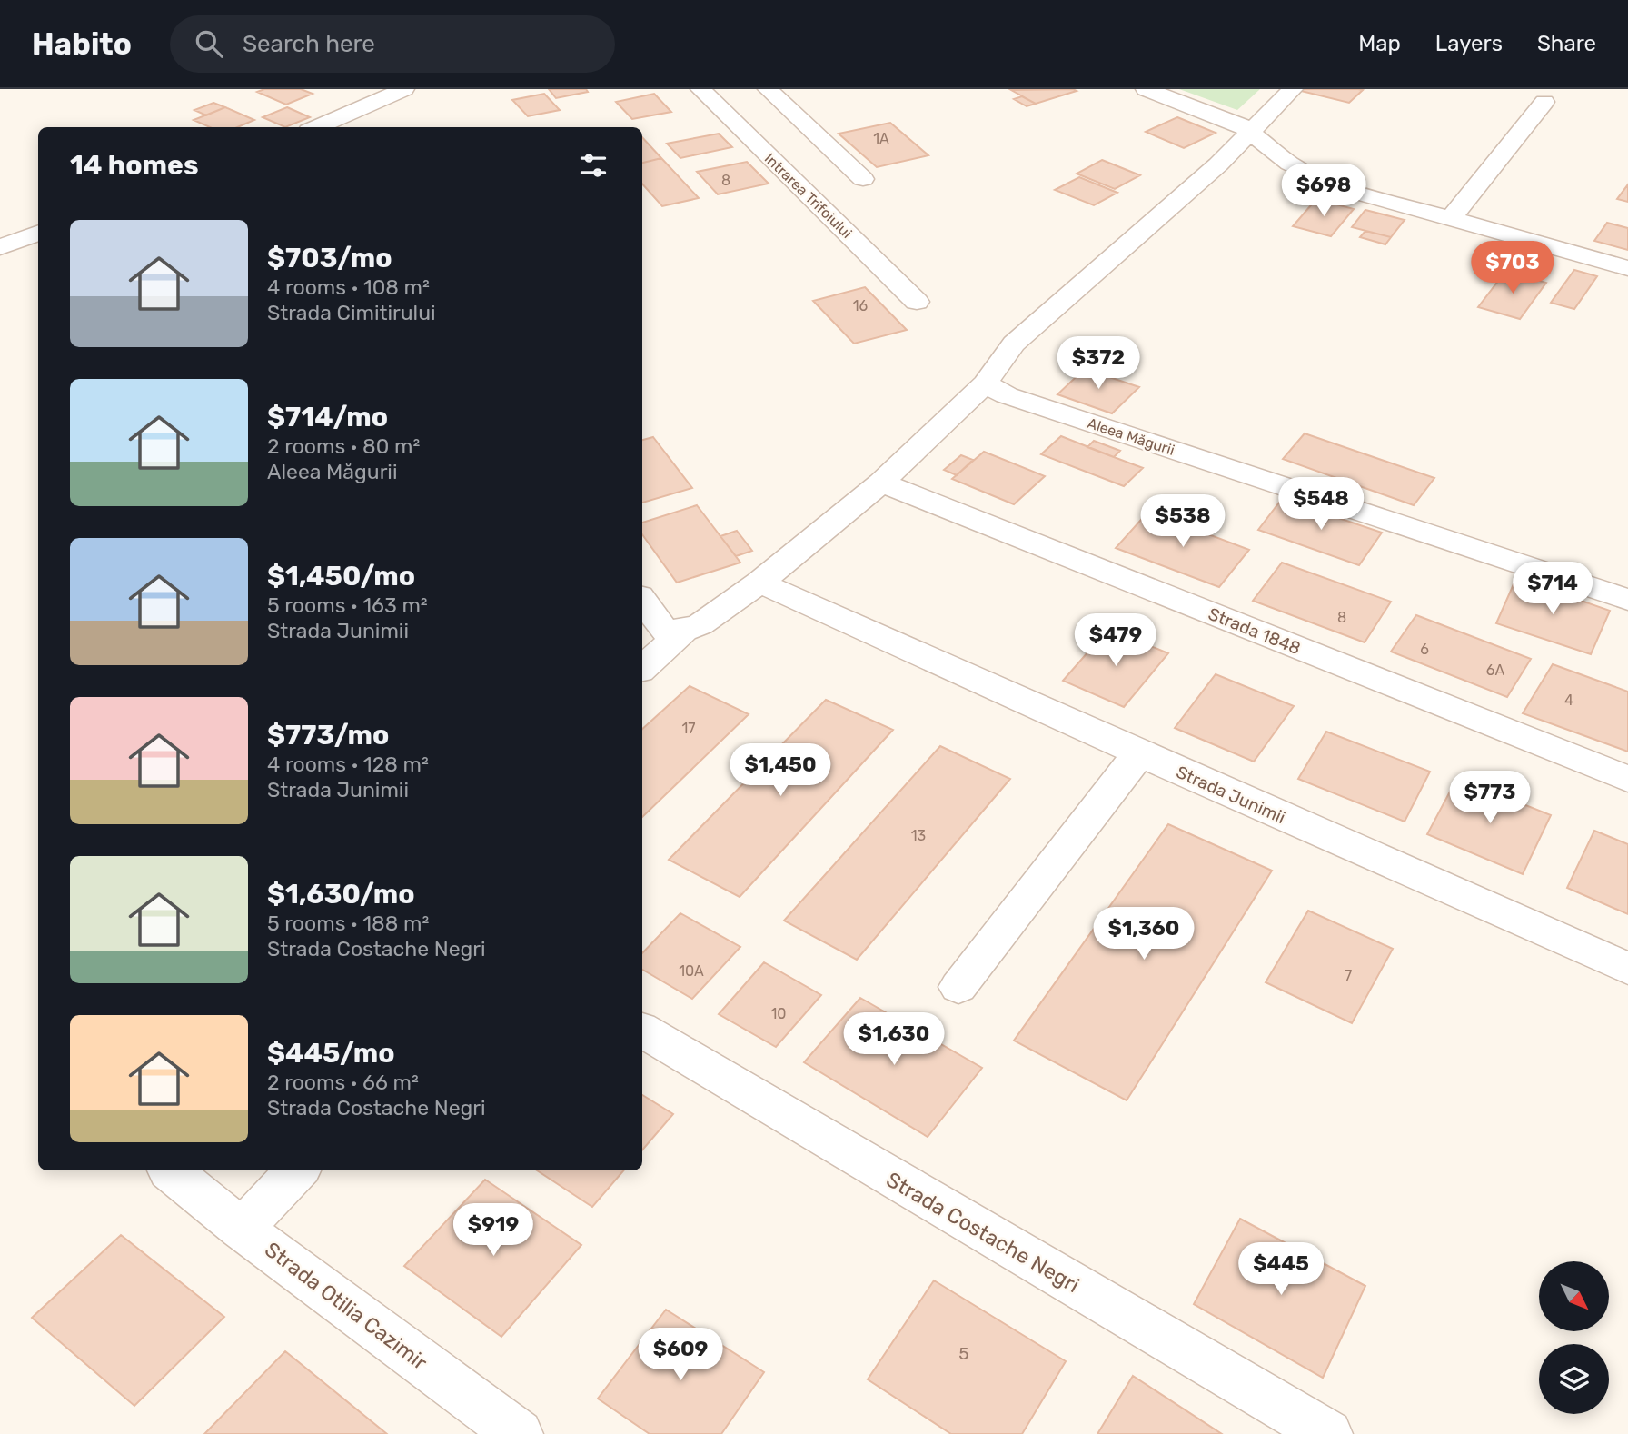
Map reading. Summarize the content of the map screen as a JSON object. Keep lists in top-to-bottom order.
{
  "streets": {
    "street": [
      "Intrarea Trifoiului",
      "Aleea Măgurii",
      "Strada 1848",
      "Strada Junimii",
      "Strada Costache Negri",
      "Strada Otilia Cazimir"
    ]
  },
  "house_numbers": [
    "1A",
    "8",
    "16",
    "8",
    "6",
    "6A",
    "4",
    "17",
    "13",
    "10A",
    "7",
    "10",
    "5"
  ],
  "north": "bottom right",
  "page": {
    "header": "Habito",
    "search": "Search here",
    "nav": ["Map", "Layers", "Share"],
    "heading": "14 homes",
    "price": [
      "$698",
      "$703",
      "$372",
      "$548",
      "$538",
      "$714",
      "$479",
      "$1,450",
      "$773",
      "$1,360",
      "$1,630",
      "$919",
      "$445",
      "$609"
    ],
    "list": [
      {
        "name": "$703/mo",
        "note": "4 rooms · 108 m² · Strada Cimitirului"
      },
      {
        "name": "$714/mo",
        "note": "2 rooms · 80 m² · Aleea Măgurii"
      },
      {
        "name": "$1,450/mo",
        "note": "5 rooms · 163 m² · Strada Junimii"
      },
      {
        "name": "$773/mo",
        "note": "4 rooms · 128 m² · Strada Junimii"
      },
      {
        "name": "$1,630/mo",
        "note": "5 rooms · 188 m² · Strada Costache Negri"
      },
      {
        "name": "$445/mo",
        "note": "2 rooms · 66 m² · Strada Costache Negri"
      }
    ]
  }
}
